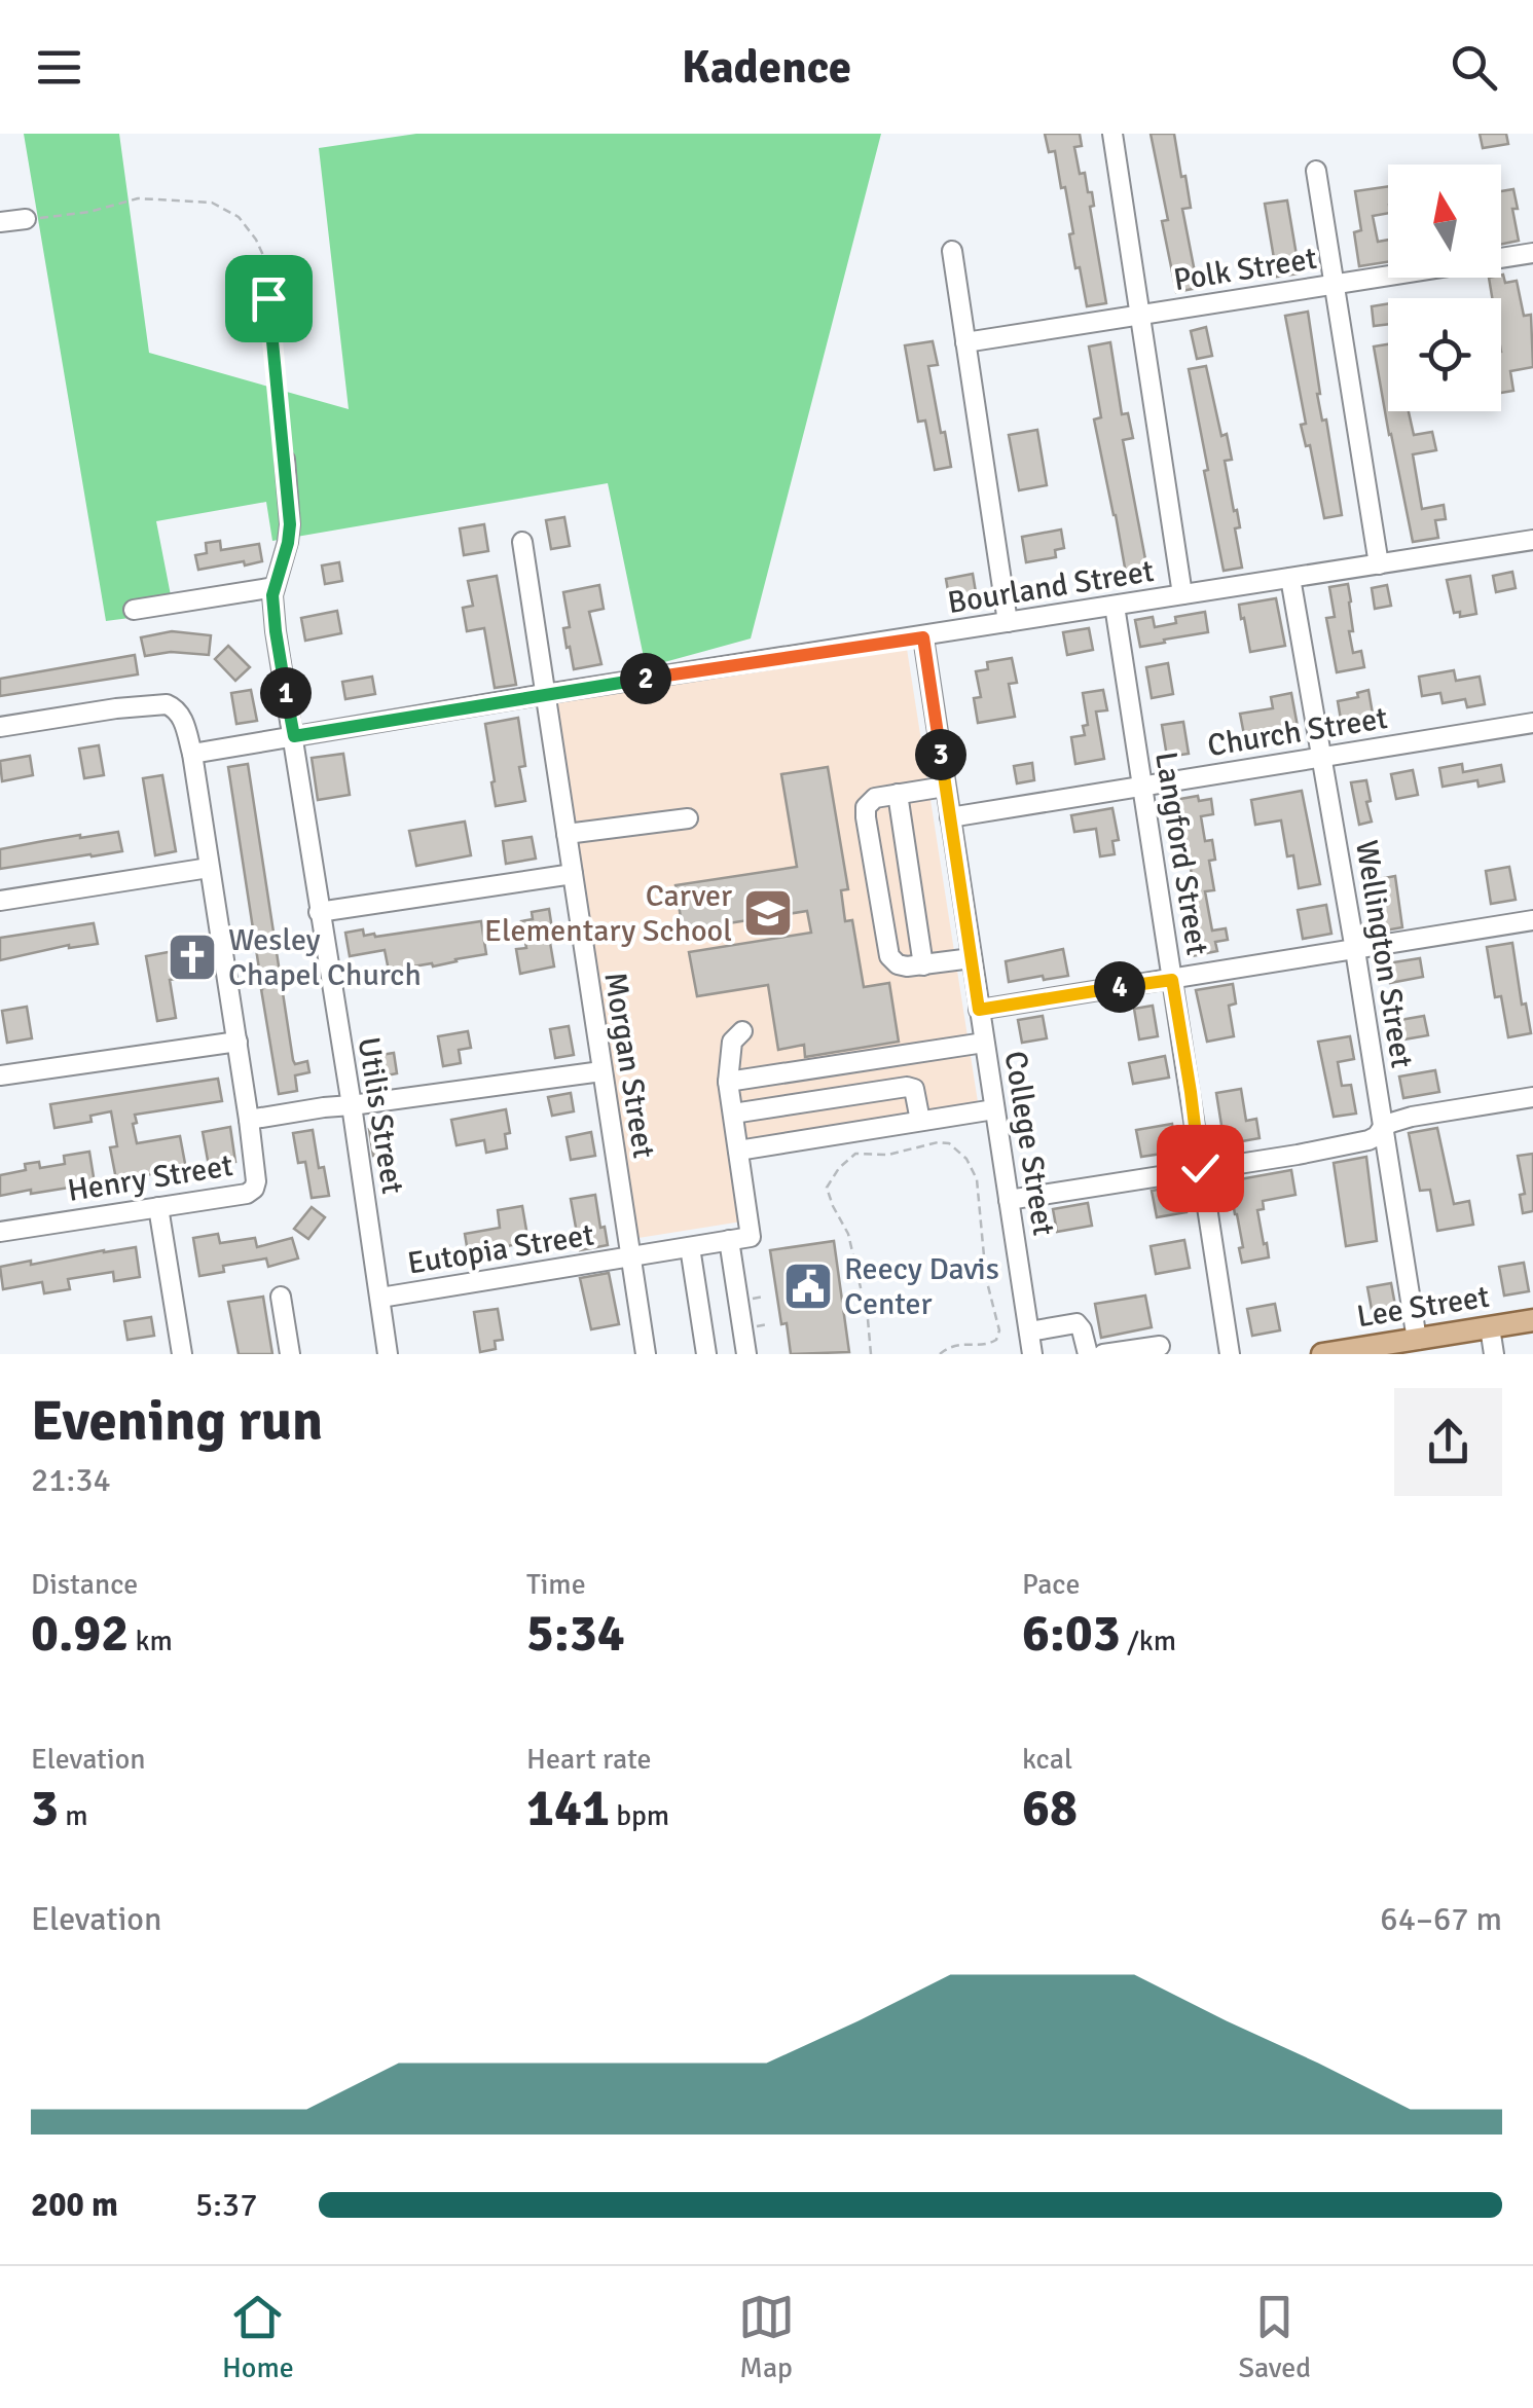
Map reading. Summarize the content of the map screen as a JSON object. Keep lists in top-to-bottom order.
{
  "streets": {
    "main road": ["Lee Street"],
    "street": [
      "Polk Street",
      "Bourland Street",
      "Church Street",
      "Langford Street",
      "Wellington Street",
      "Morgan Street",
      "Utilis Street",
      "College Street",
      "Henry Street",
      "Eutopia Street"
    ]
  },
  "crossings": [
    ["Bourland Street", "Langford Street"],
    ["Bourland Street", "Wellington Street"],
    ["Bourland Street", "Morgan Street"],
    ["Bourland Street", "Utilis Street"],
    ["Bourland Street", "College Street"],
    ["Church Street", "Langford Street"],
    ["Church Street", "Wellington Street"],
    ["Church Street", "College Street"],
    ["Wellington Street", "Lee Street"],
    ["Morgan Street", "Henry Street"],
    ["Morgan Street", "Eutopia Street"],
    ["Utilis Street", "Henry Street"],
    ["Utilis Street", "Eutopia Street"]
  ],
  "places": {
    "school or university": ["Carver Elementary School"],
    "church": ["Wesley Chapel Church"],
    "public building": ["Reecy Davis Center"]
  },
  "north": "top",
  "page": {
    "header": "Kadence",
    "pins": [
      "2",
      "1",
      "3",
      "4"
    ],
    "heading": ["Evening run", "21:34"],
    "stats": [
      ["Distance", "0.92 km"],
      ["Time", "5:34"],
      ["Pace", "6:03 /km"],
      ["Elevation", "3 m"],
      ["Heart rate", "141 bpm"],
      ["kcal", "68"]
    ],
    "chart": ["Elevation", "64–67 m"],
    "list": [
      {
        "name": "200 m",
        "note": "5:37"
      }
    ],
    "tabs": ["Home", "Map", "Saved"]
  }
}
